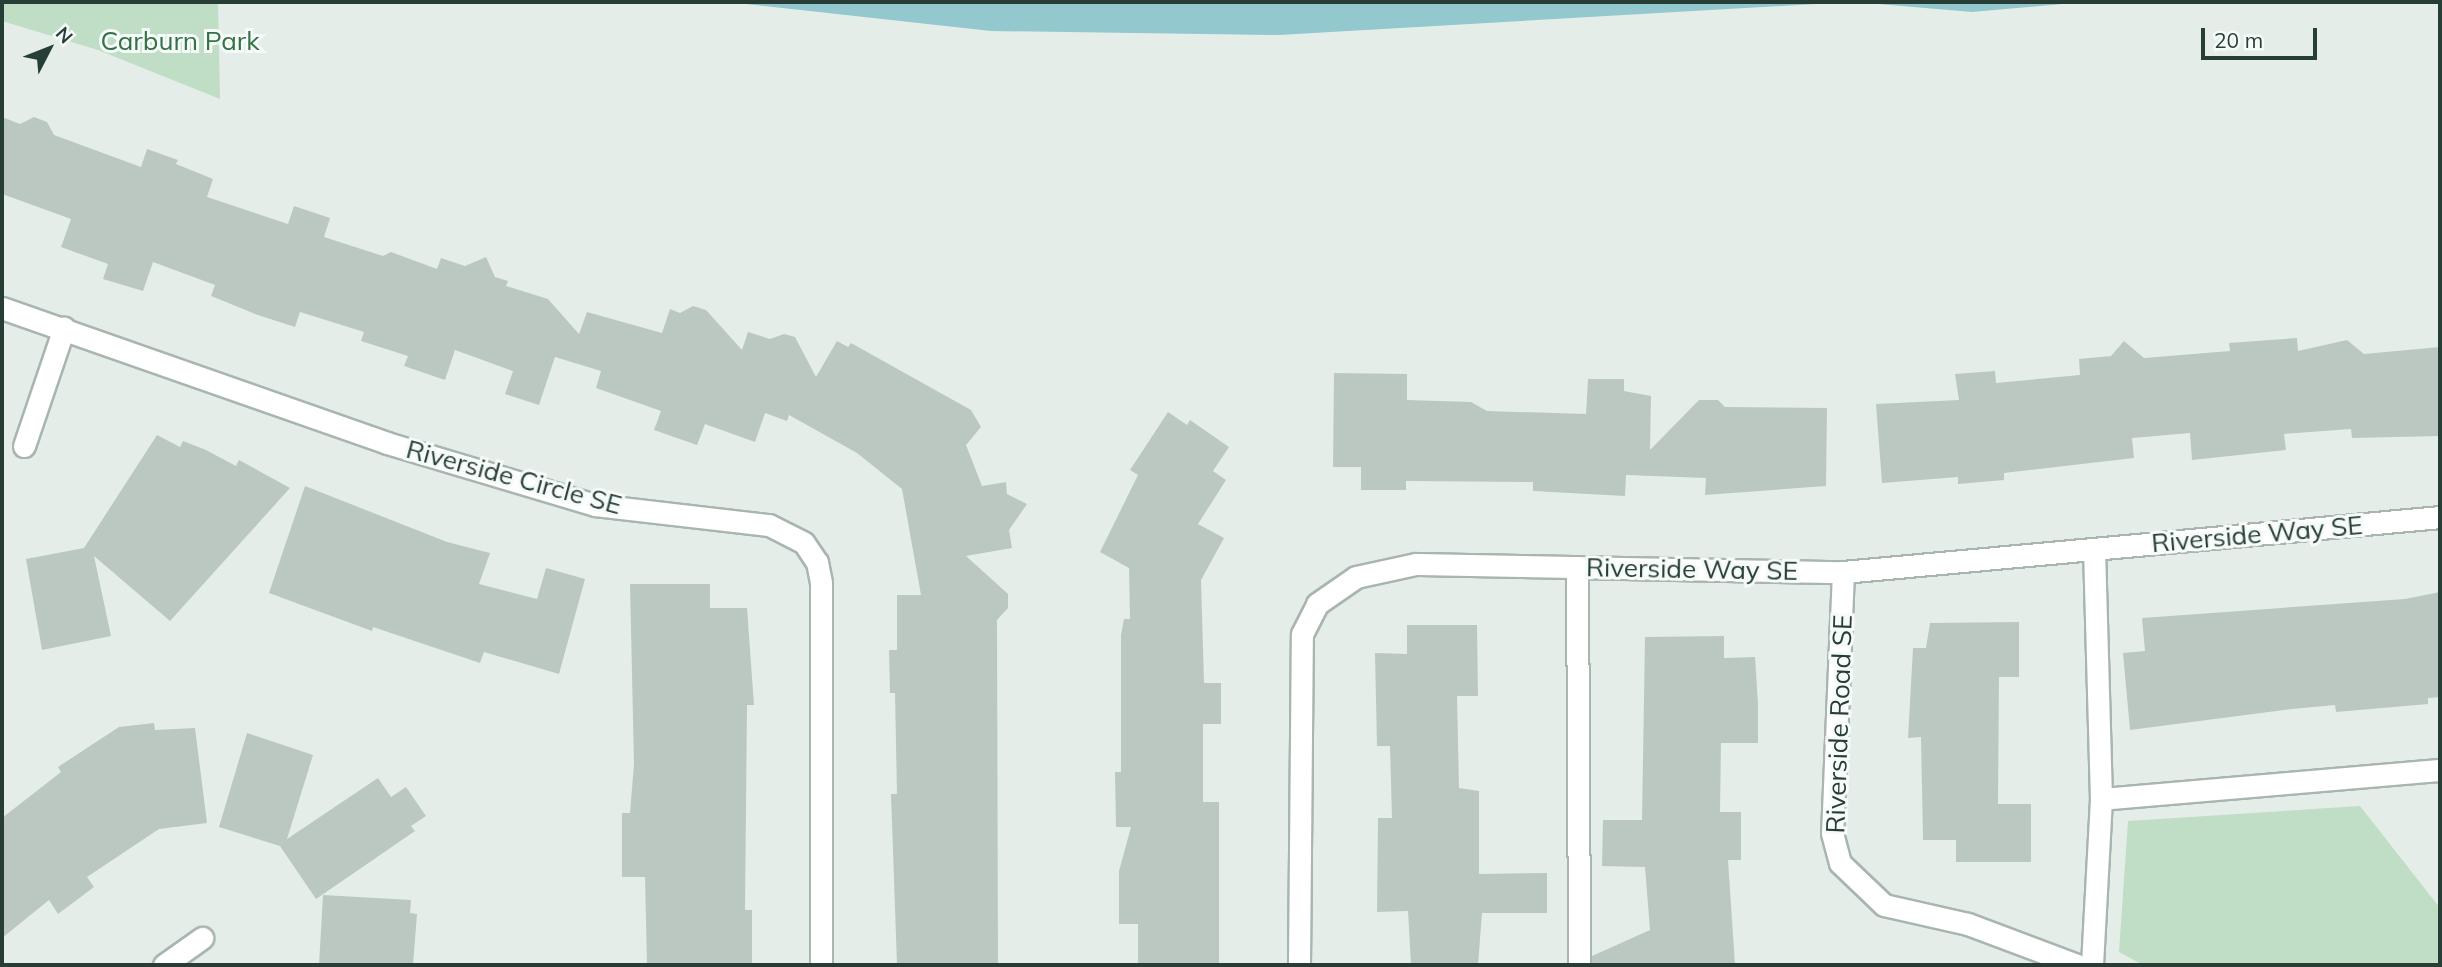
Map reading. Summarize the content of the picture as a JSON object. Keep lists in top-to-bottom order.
{
  "streets": {
    "street": ["Riverside Circle SE", "Riverside Way SE", "Riverside Road SE"]
  },
  "crossings": [
    ["Riverside Way SE", "Riverside Road SE"]
  ],
  "parks": ["Carburn Park"],
  "scale_bar": "20 m",
  "north": "top right"
}
